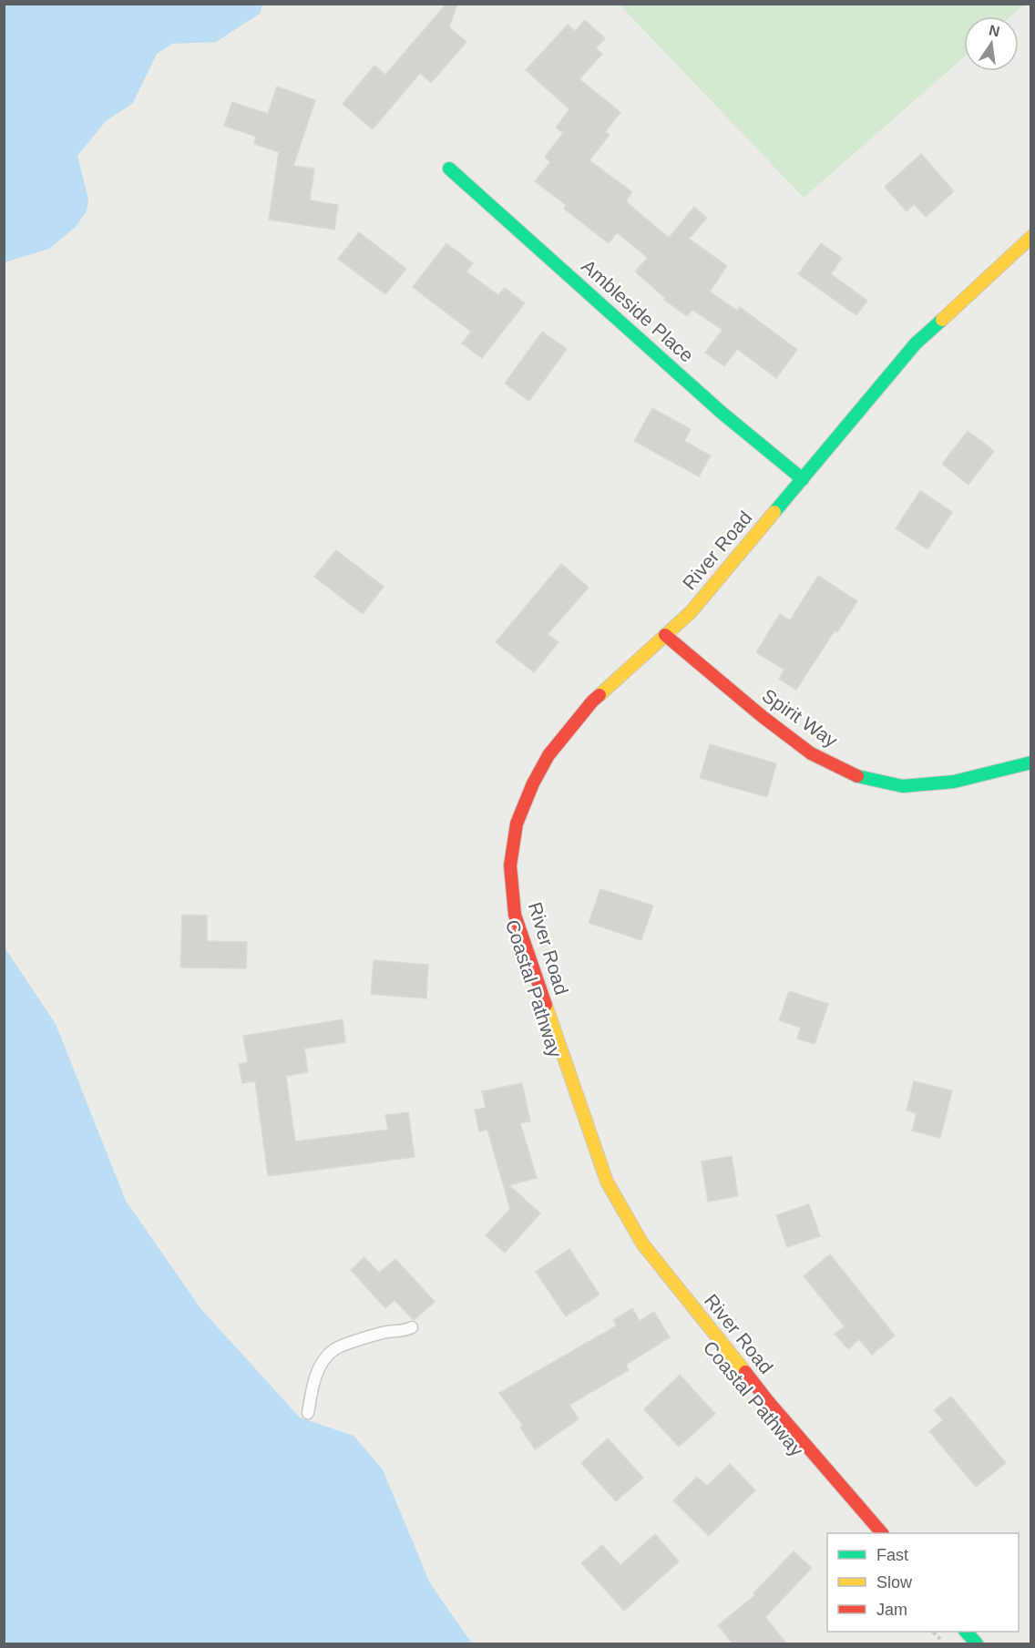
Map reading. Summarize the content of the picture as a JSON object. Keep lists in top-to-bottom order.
{
  "streets": {
    "main road": ["Ambleside Place", "River Road", "Spirit Way"]
  },
  "crossings": [
    ["Ambleside Place", "River Road"],
    ["River Road", "Spirit Way"]
  ],
  "legend": ["Fast", "Slow", "Jam"],
  "north": "top"
}
